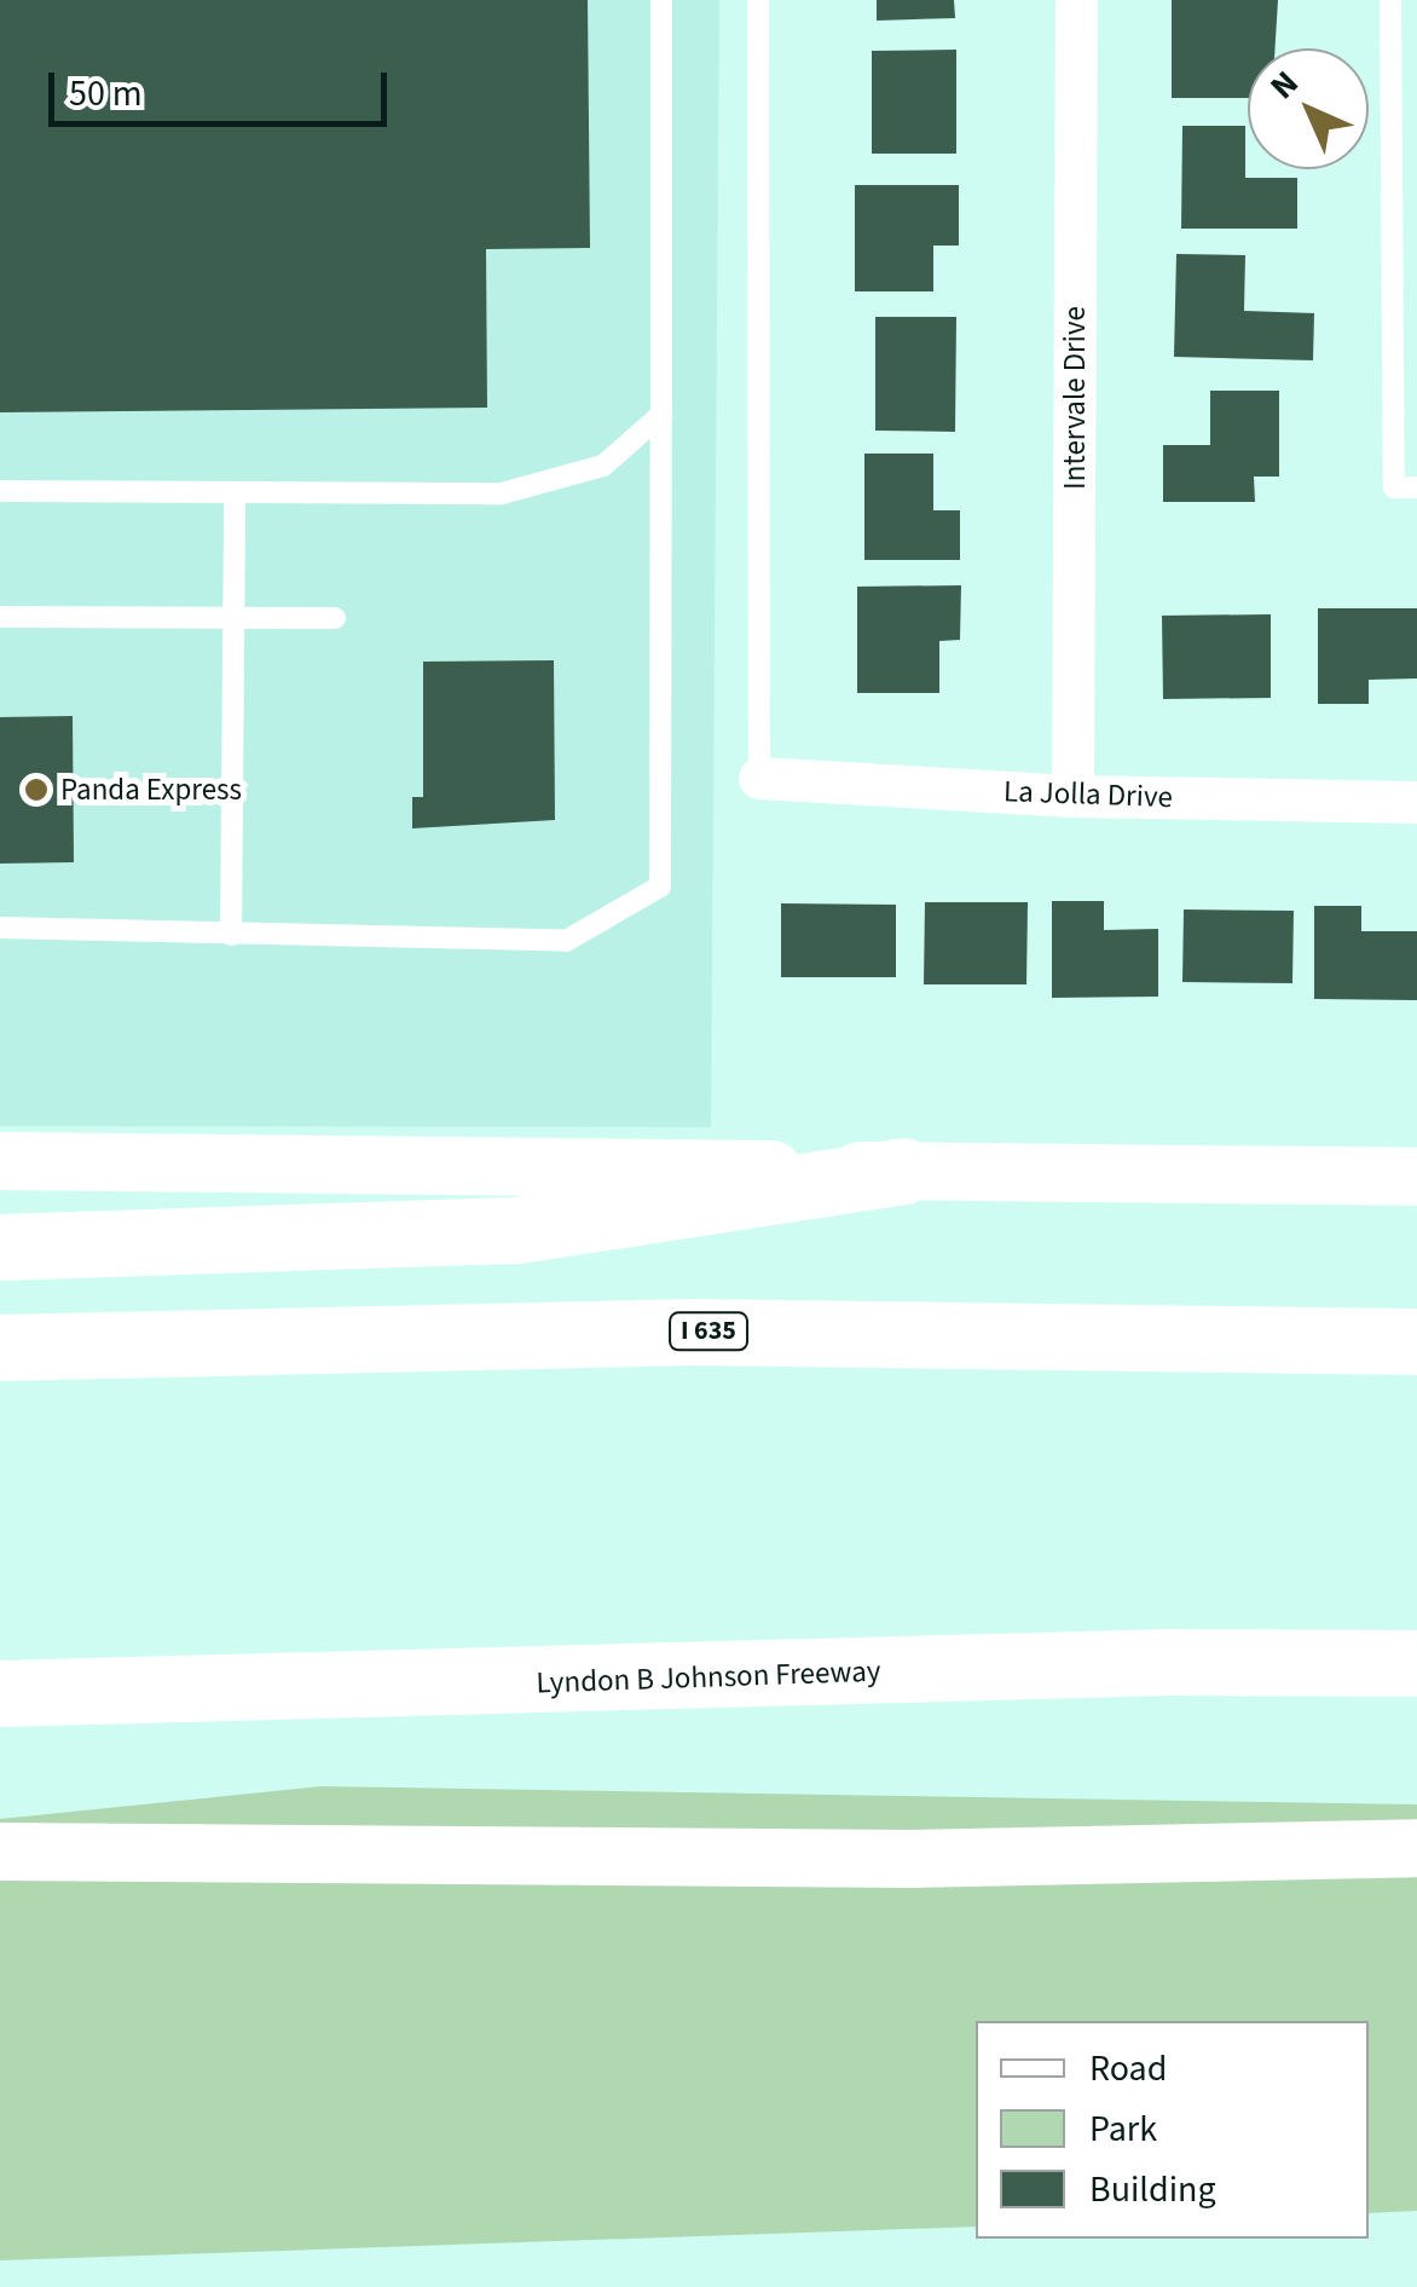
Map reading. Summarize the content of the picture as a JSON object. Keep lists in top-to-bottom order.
{
  "streets": {
    "highway": ["I 635", "Lyndon B Johnson Freeway"],
    "street": ["Intervale Drive", "La Jolla Drive"]
  },
  "crossings": [
    ["Intervale Drive", "La Jolla Drive"]
  ],
  "places": ["Panda Express"],
  "legend": ["Road", "Park", "Building"],
  "scale_bar": "50 m",
  "north": "top left"
}
